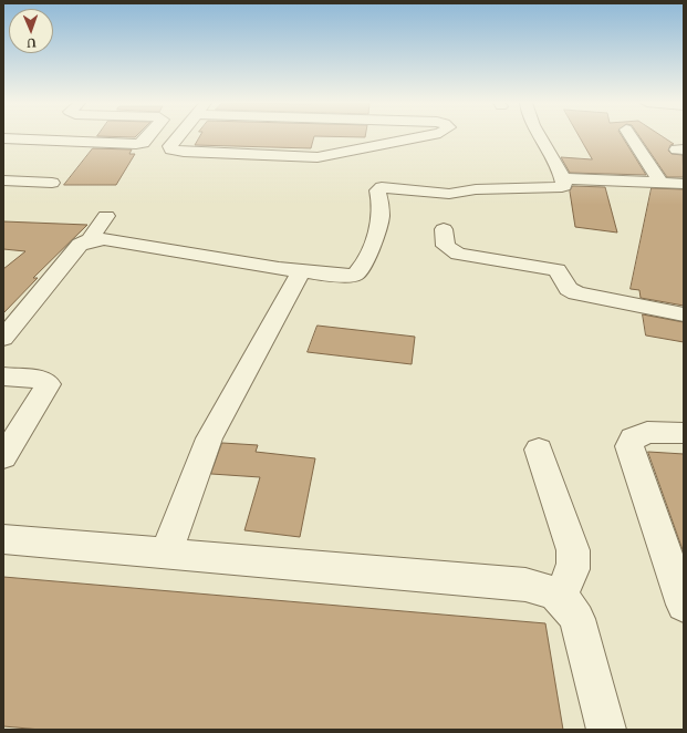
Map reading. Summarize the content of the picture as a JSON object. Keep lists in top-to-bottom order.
{
  "north": "bottom"
}
